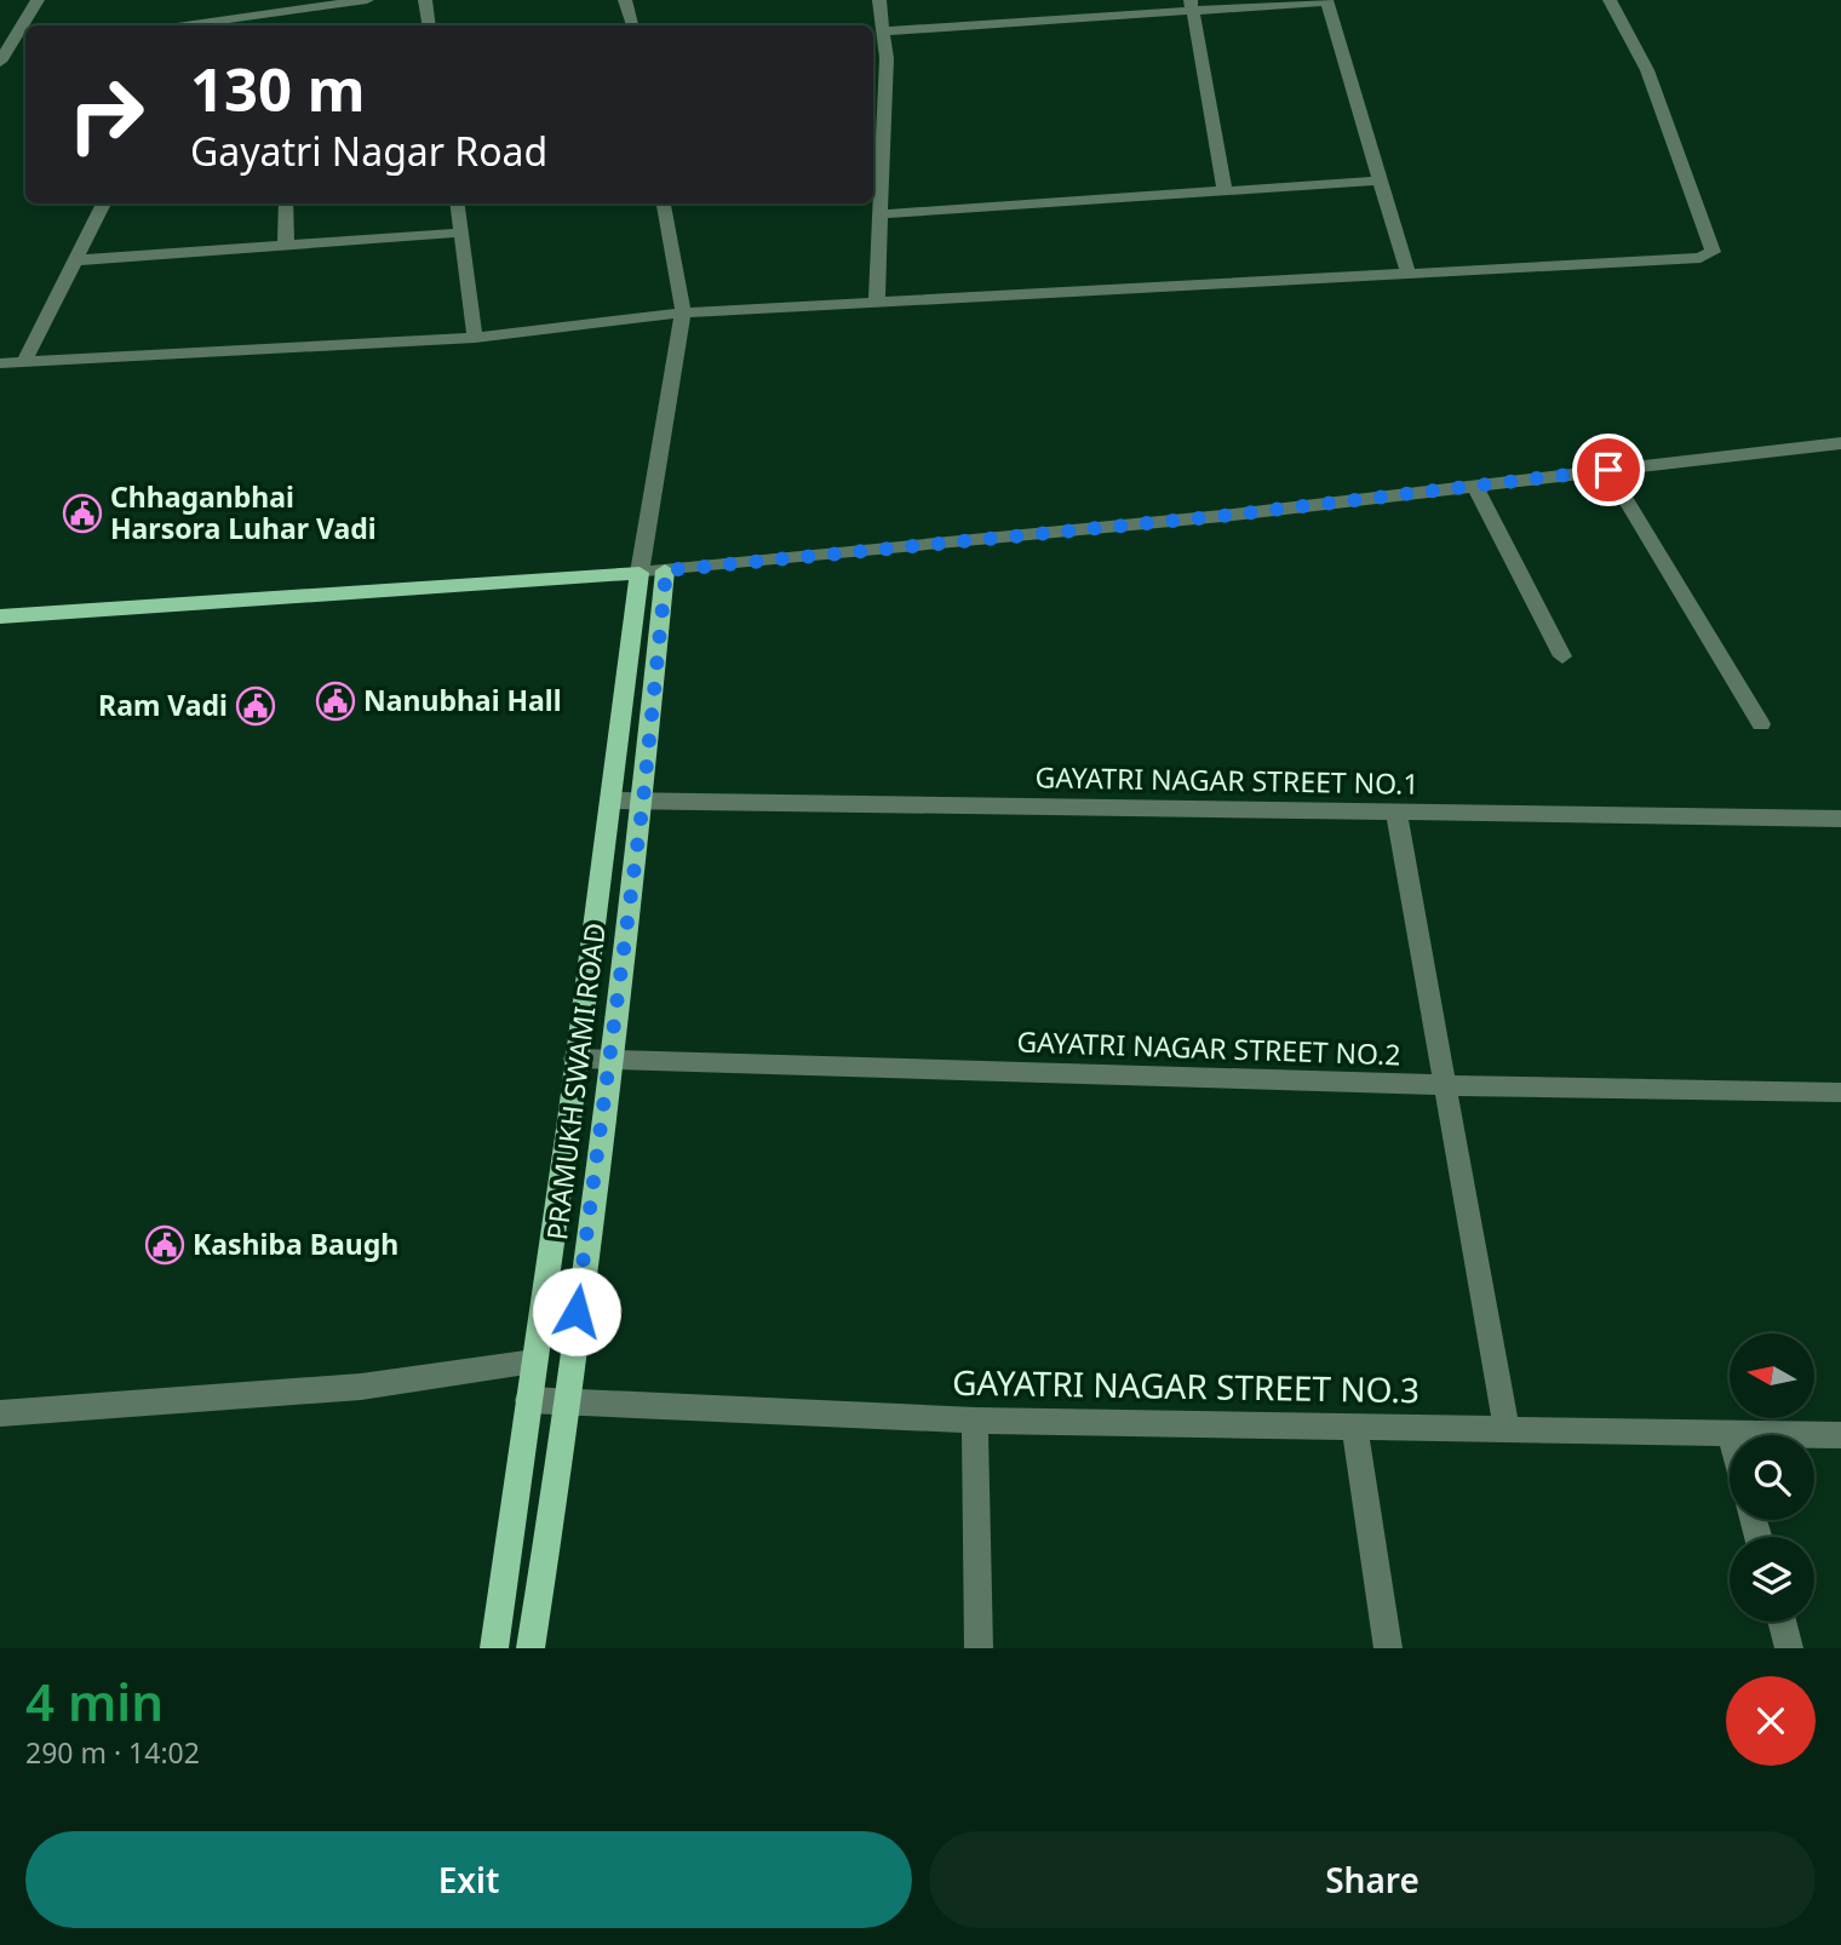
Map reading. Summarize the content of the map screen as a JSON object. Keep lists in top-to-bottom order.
{
  "streets": {
    "main road": ["PRAMUKH SWAMI ROAD"],
    "street": ["GAYATRI NAGAR STREET NO.1", "GAYATRI NAGAR STREET NO.2", "GAYATRI NAGAR STREET NO.3"]
  },
  "crossings": [
    ["GAYATRI NAGAR STREET NO.1", "PRAMUKH SWAMI ROAD"],
    ["GAYATRI NAGAR STREET NO.2", "PRAMUKH SWAMI ROAD"],
    ["PRAMUKH SWAMI ROAD", "GAYATRI NAGAR STREET NO.3"]
  ],
  "places": {
    "public building": [
      "Chhaganbhai Harsora Luhar Vadi",
      "Nanubhai Hall",
      "Ram Vadi",
      "Kashiba Baugh"
    ]
  },
  "north": "left",
  "page": {
    "turn": ["130 m", "Gayatri Nagar Road"],
    "heading": ["4 min", "290 m · 14:02"],
    "buttons": ["Exit", "Share"]
  }
}
